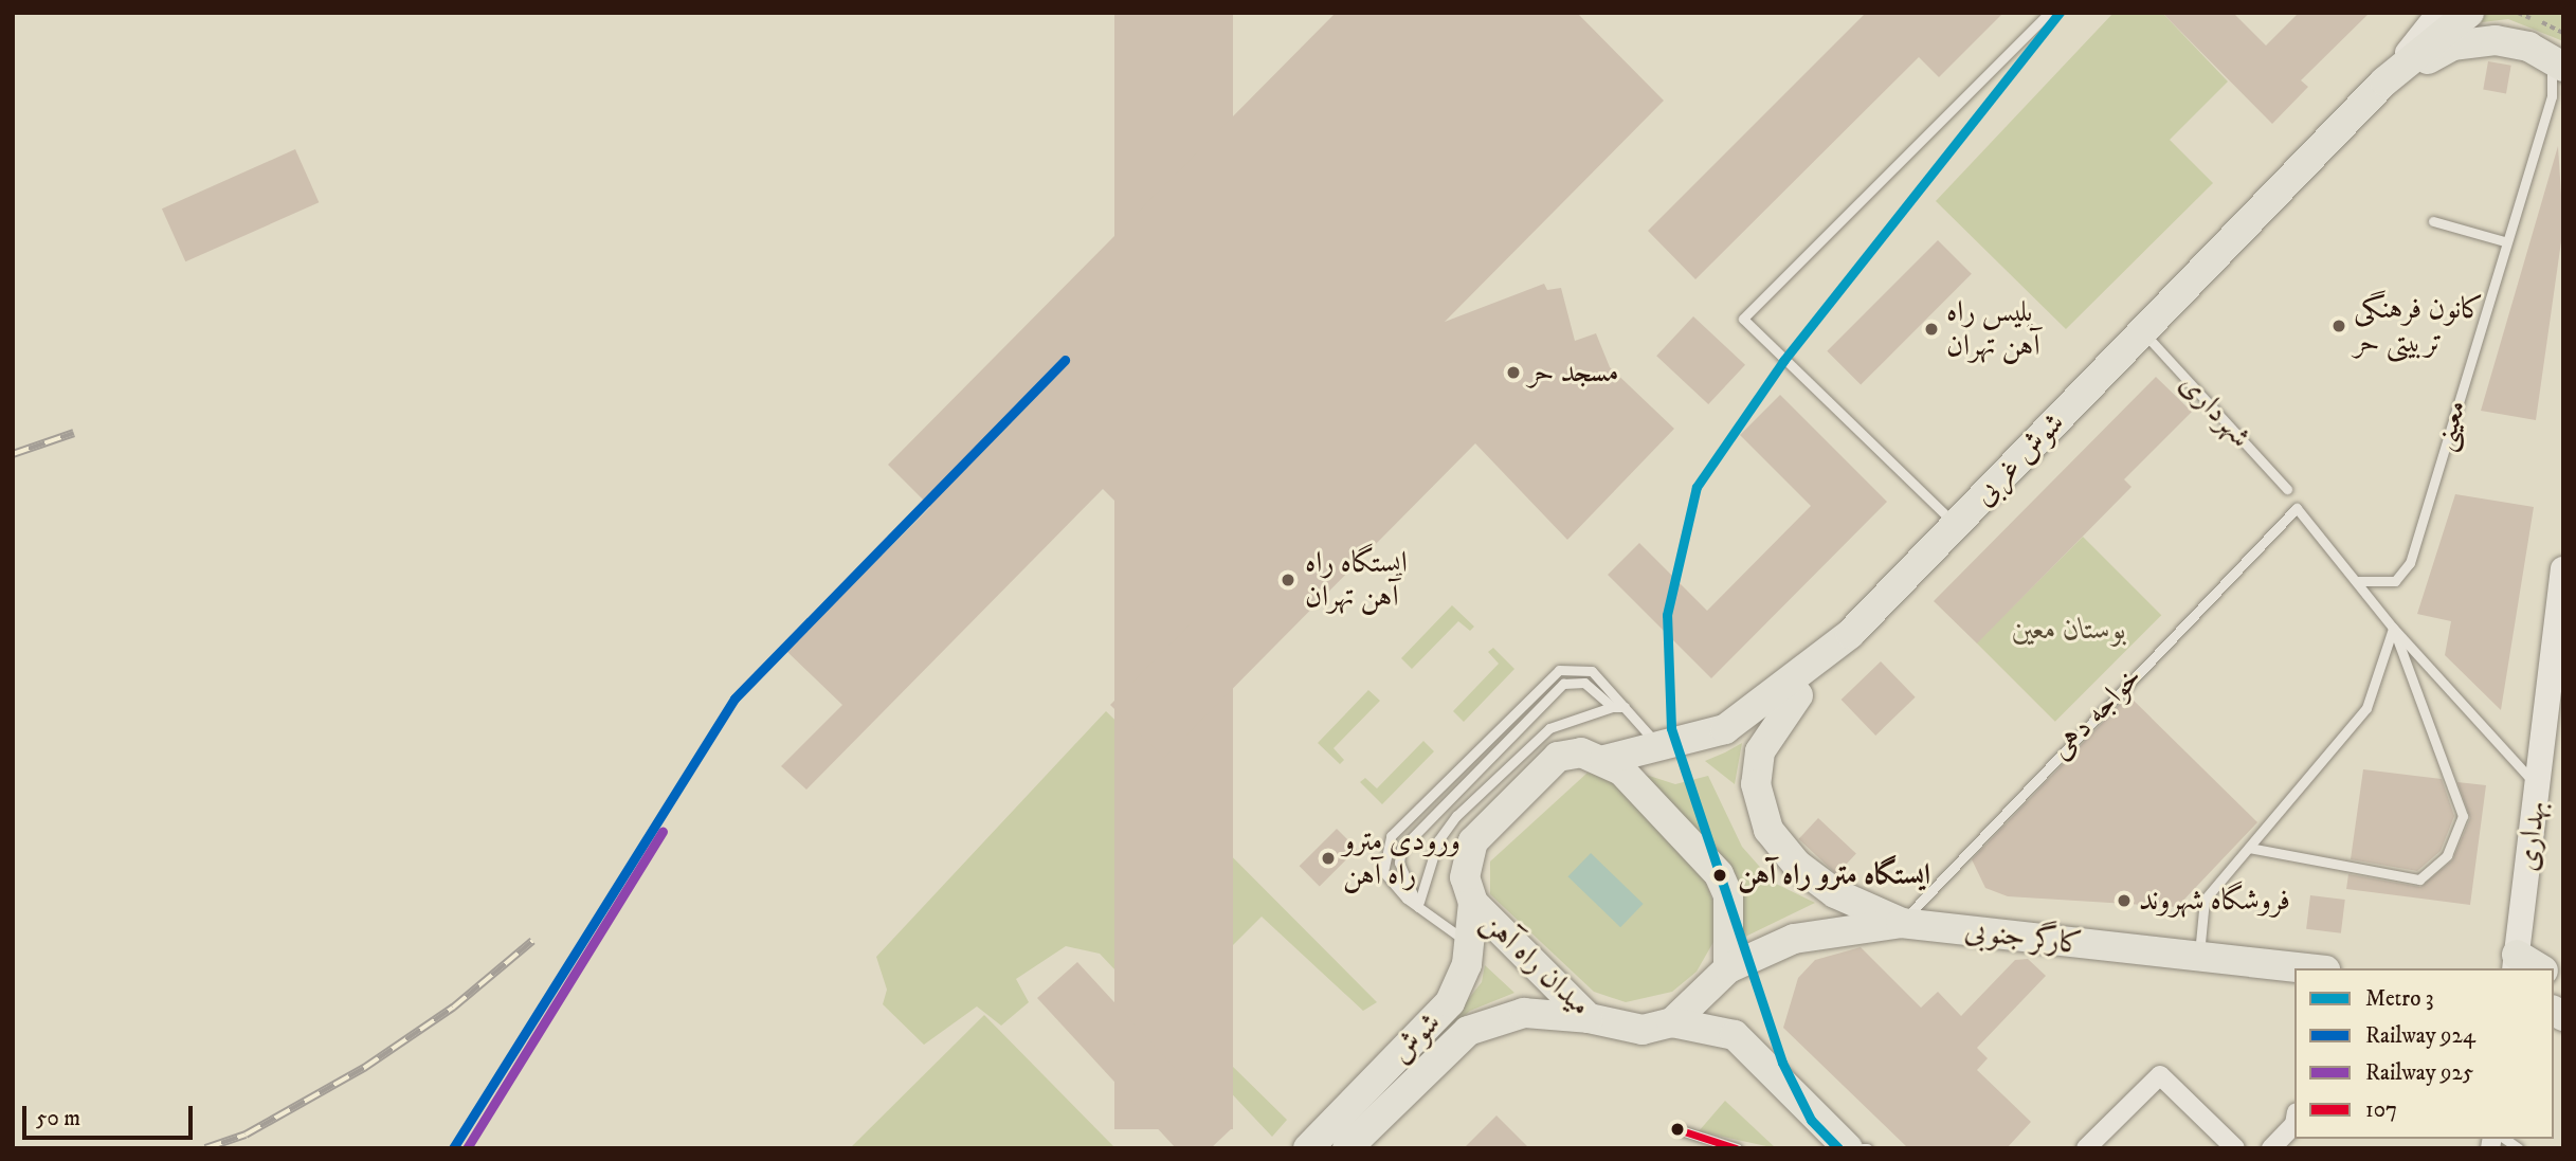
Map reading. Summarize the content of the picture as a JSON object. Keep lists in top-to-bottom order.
{
  "streets": {
    "main road": [
      "شوش غربی",
      "کارگر جنوبی",
      "میدان راه آهن",
      "شوش"
    ],
    "street": ["بهداری"],
    "lane": ["شهرداری", "معینی", "خواجه دهی"]
  },
  "crossings": [
    ["شهرداری", "شوش غربی"],
    ["معینی", "خواجه دهی"],
    ["شوش غربی", "کارگر جنوبی"],
    ["شوش غربی", "میدان راه آهن"],
    ["شوش غربی", "شوش"],
    ["خواجه دهی", "کارگر جنوبی"],
    ["کارگر جنوبی", "میدان راه آهن"],
    ["کارگر جنوبی", "شوش"],
    ["میدان راه آهن", "شوش"]
  ],
  "parks": ["بوستان معین"],
  "places": [
    "کانون فرهنگی تربیتی حر",
    "پلیس راه آهن تهران",
    "مسجد حر",
    "ایستگاه راه آهن تهران",
    "ورودی مترو راه آهن",
    "ایستگاه مترو راه آهن",
    "فروشگاه شهروند"
  ],
  "lines": [
    "metro line 3",
    "rail line 924",
    "rail line 925",
    "transit line 107"
  ],
  "legend": [
    "Metro 3",
    "Railway 924",
    "Railway 925",
    "107"
  ],
  "scale_bar": "50 m"
}
